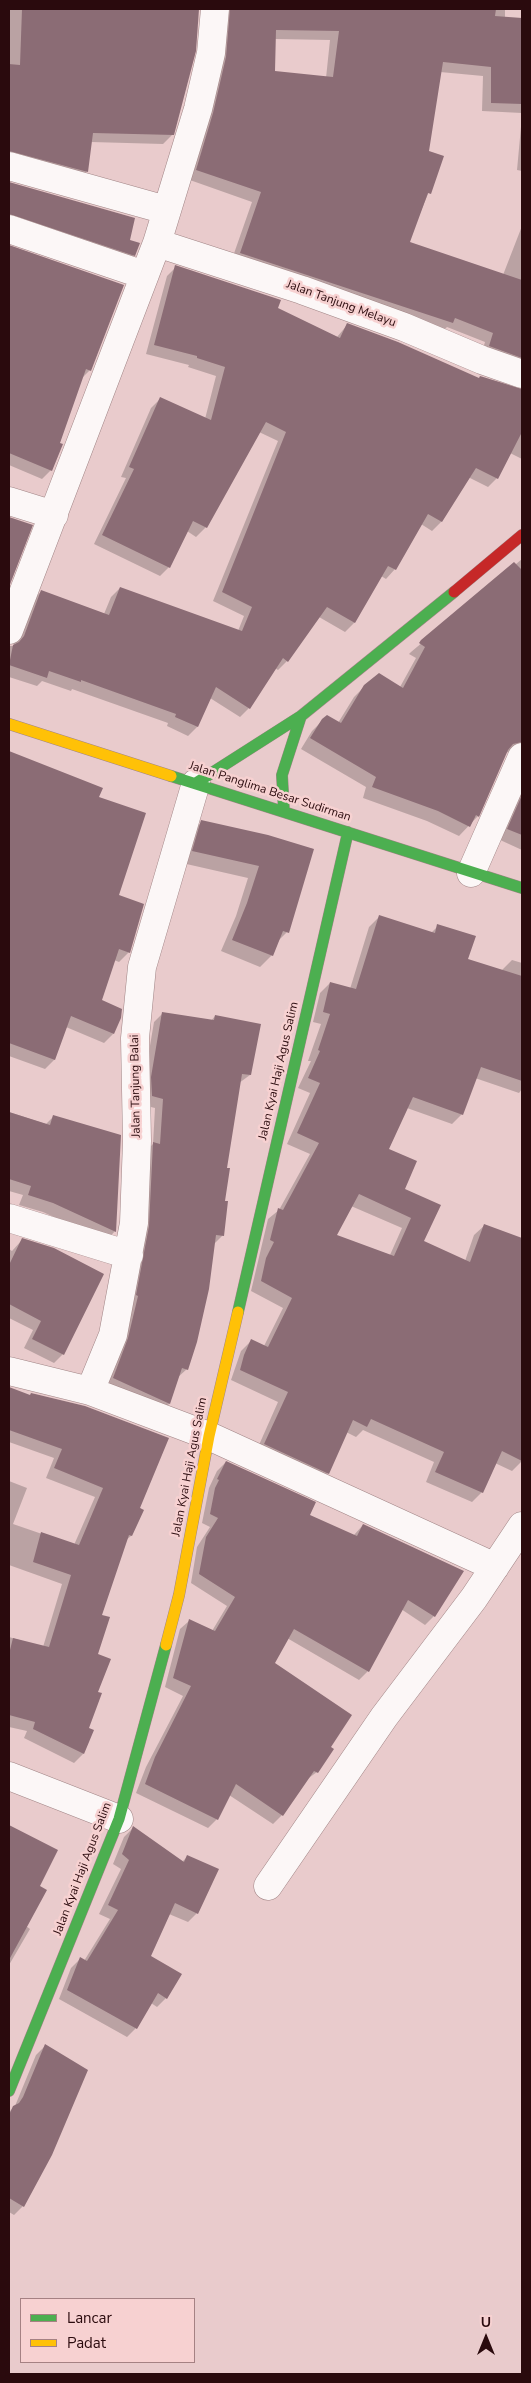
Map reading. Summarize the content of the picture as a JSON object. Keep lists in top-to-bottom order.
{
  "streets": {
    "main road": ["Jalan Panglima Besar Sudirman", "Jalan Kyai Haji Agus Salim"],
    "street": ["Jalan Tanjung Melayu", "Jalan Tanjung Balai"]
  },
  "crossings": [
    ["Jalan Panglima Besar Sudirman", "Jalan Kyai Haji Agus Salim"],
    ["Jalan Panglima Besar Sudirman", "Jalan Tanjung Balai"]
  ],
  "legend": ["Lancar", "Padat"],
  "north": "top"
}
